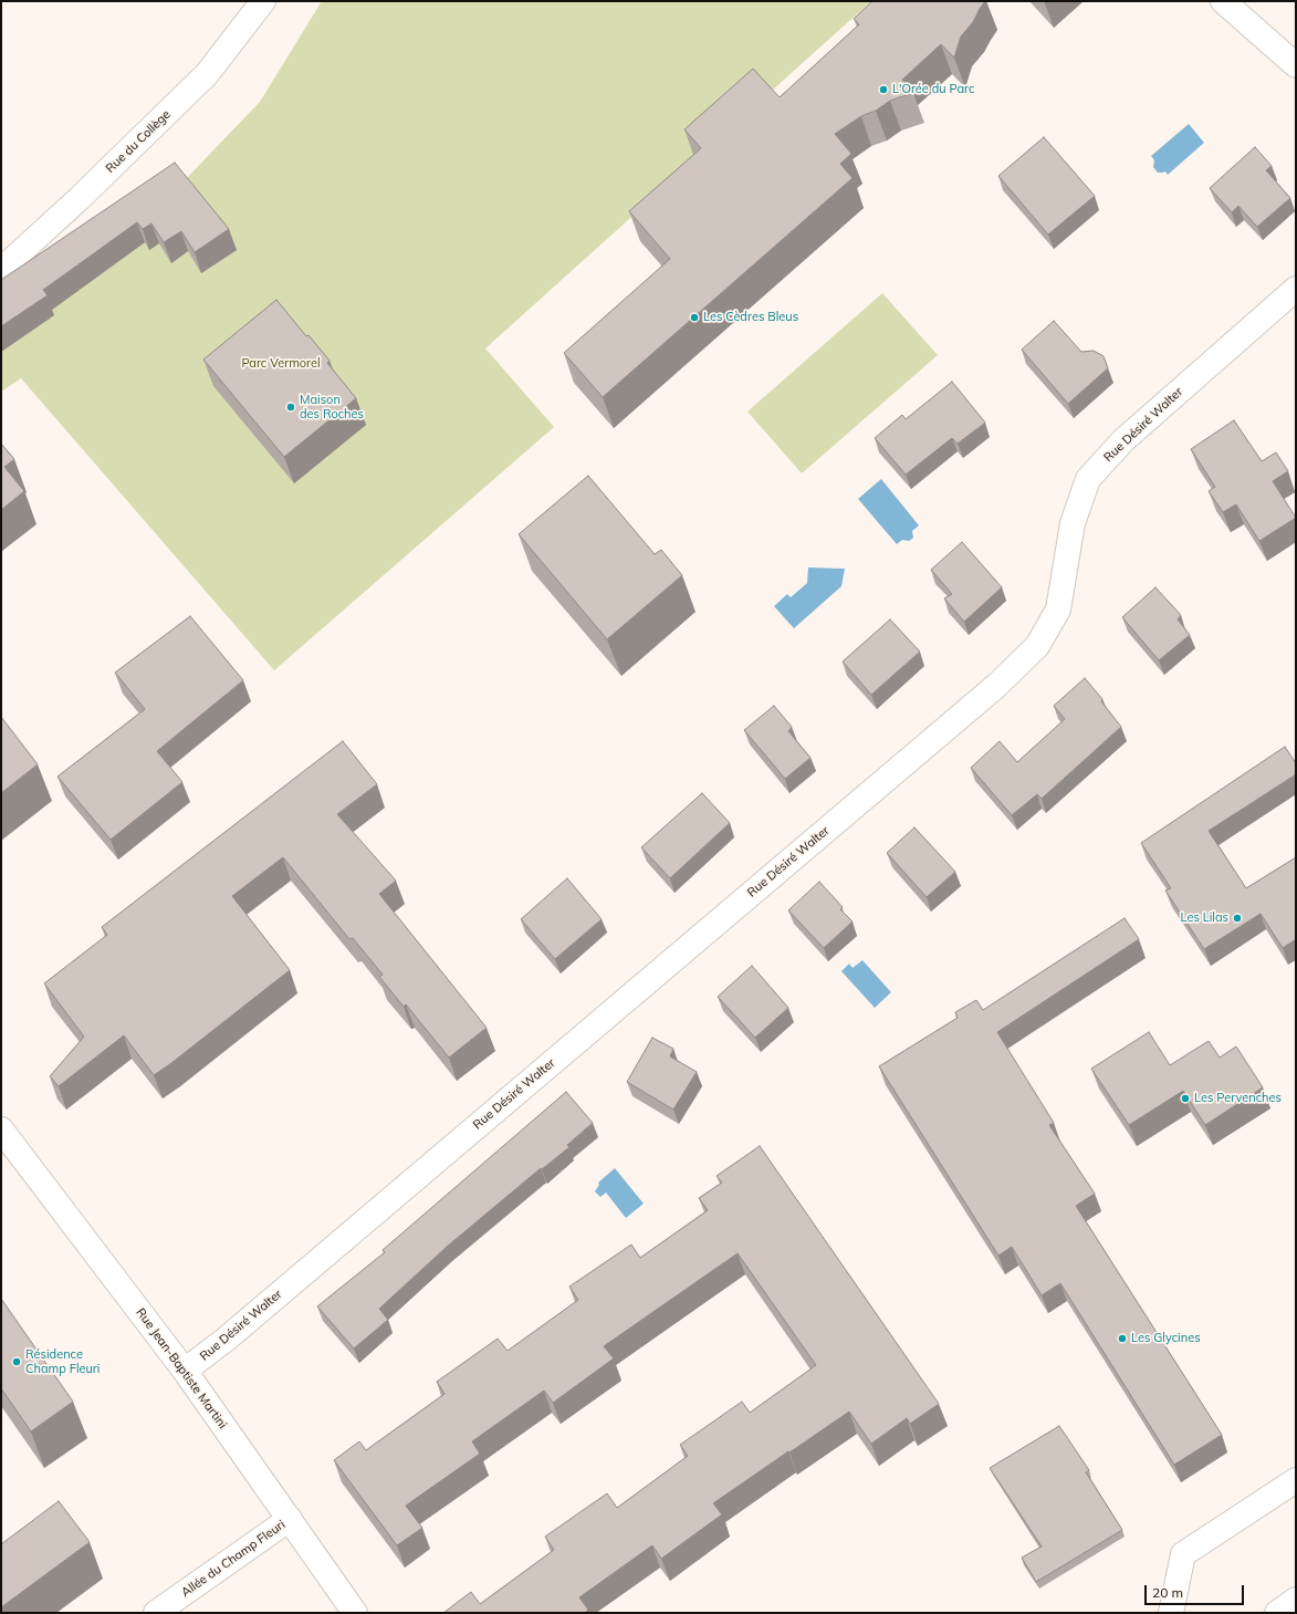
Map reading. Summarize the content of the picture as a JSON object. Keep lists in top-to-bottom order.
{
  "streets": {
    "street": [
      "Rue du Collège",
      "Rue Désiré Walter",
      "Rue Jean-Baptiste Martini",
      "Allée du Champ Fleuri"
    ]
  },
  "crossings": [
    ["Rue Désiré Walter", "Rue Jean-Baptiste Martini"],
    ["Rue Jean-Baptiste Martini", "Allée du Champ Fleuri"]
  ],
  "parks": ["Parc Vermorel"],
  "places": [
    "L'Orée du Parc",
    "Les Cèdres Bleus",
    "Maison des Roches",
    "Les Lilas",
    "Les Pervenches",
    "Les Glycines",
    "Résidence Champ Fleuri"
  ],
  "scale_bar": "20 m"
}
